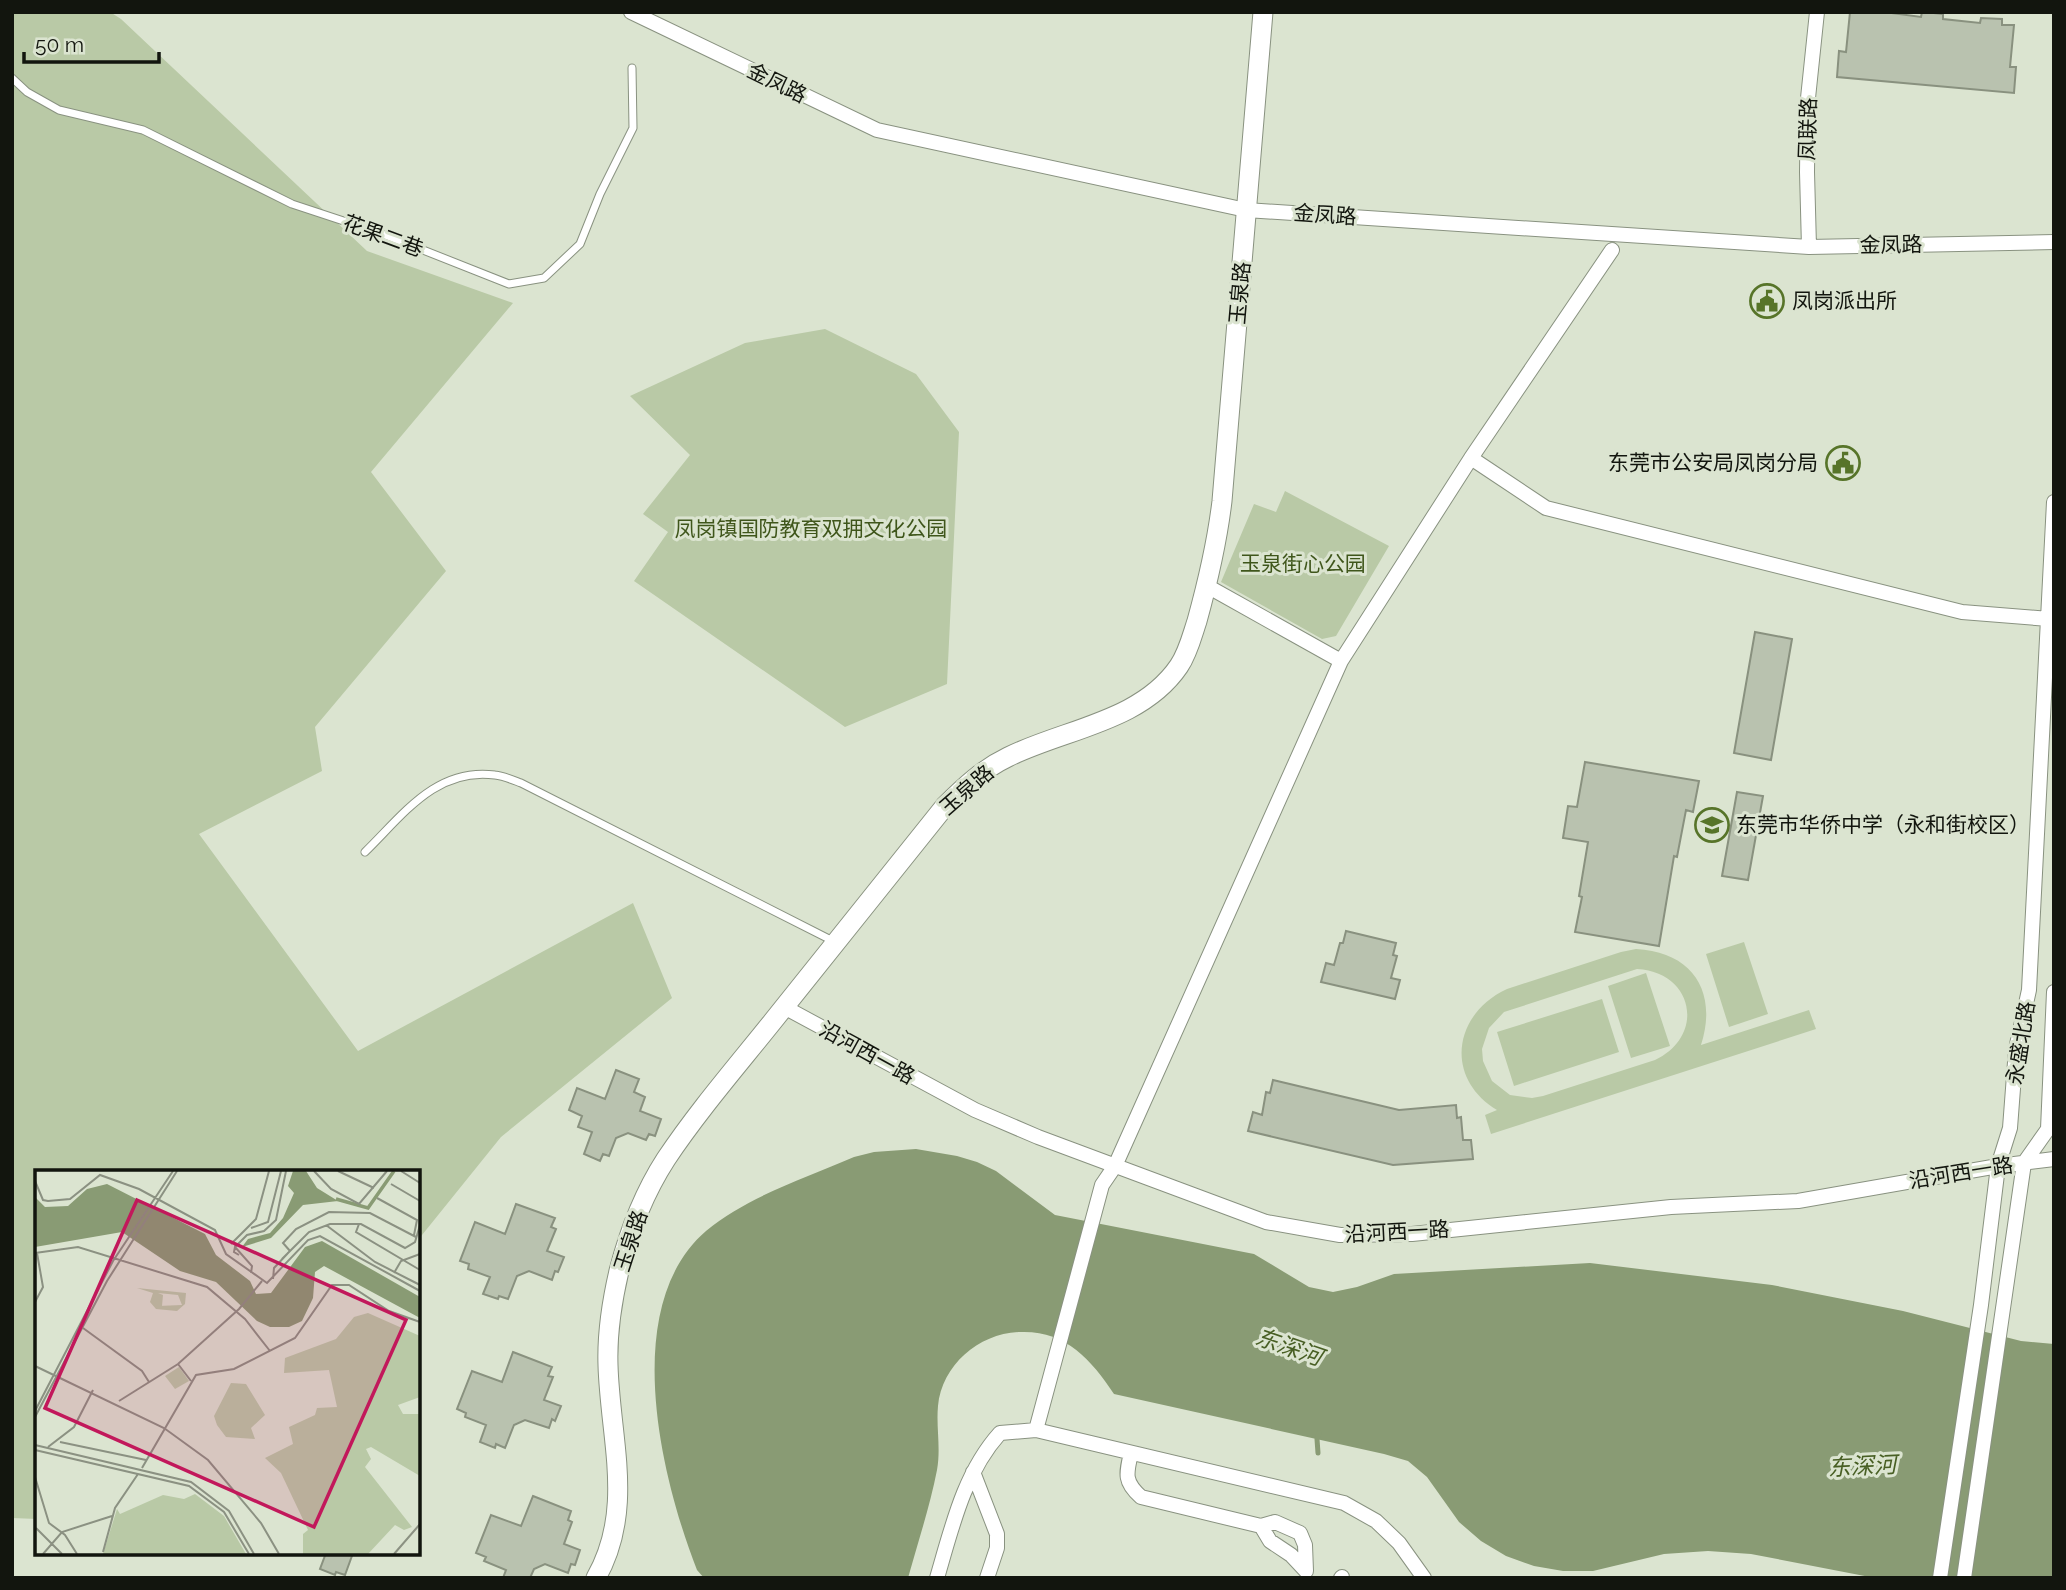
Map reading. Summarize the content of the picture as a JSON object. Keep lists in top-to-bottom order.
{
  "streets": {
    "street": [
      "金凤路",
      "凤联路",
      "玉泉路",
      "永盛北路",
      "沿河西一路"
    ],
    "lane": ["花果二巷"]
  },
  "crossings": [
    ["金凤路", "凤联路"],
    ["金凤路", "玉泉路"],
    ["玉泉路", "沿河西一路"],
    ["永盛北路", "沿河西一路"]
  ],
  "water": ["东深河"],
  "parks": ["凤岗镇国防教育双拥文化公园", "玉泉街心公园"],
  "places": {
    "public building": ["凤岗派出所", "东莞市公安局凤岗分局"],
    "school or university": ["东莞市华侨中学（永和街校区）"]
  },
  "scale_bar": "50 m"
}
